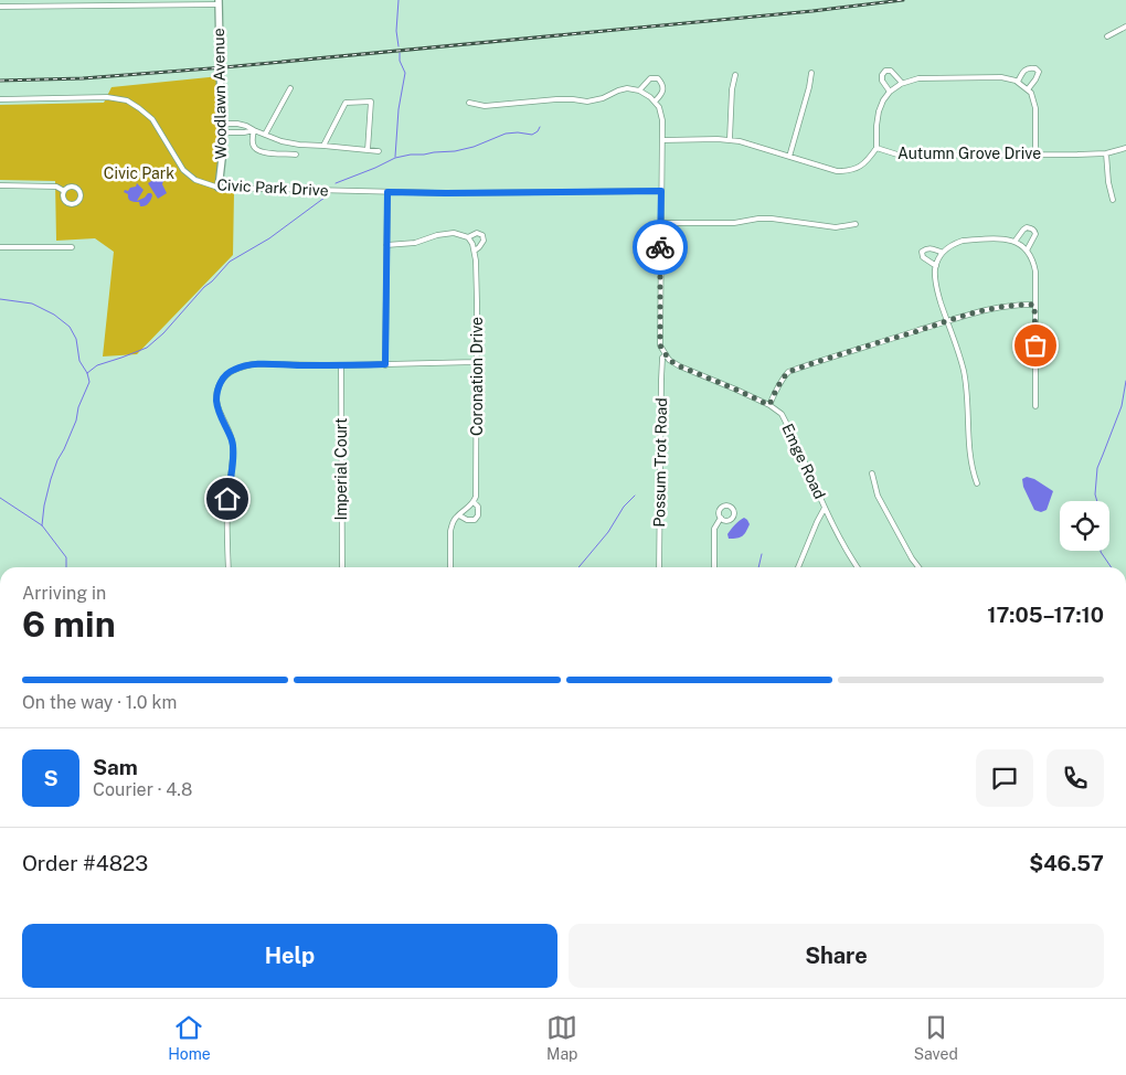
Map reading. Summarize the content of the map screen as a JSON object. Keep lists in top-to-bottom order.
{
  "streets": {
    "street": [
      "Woodlawn Avenue",
      "Autumn Grove Drive",
      "Civic Park Drive",
      "Coronation Drive",
      "Emge Road",
      "Possum Trot Road",
      "Imperial Court"
    ]
  },
  "crossings": [
    ["Woodlawn Avenue", "Civic Park Drive"],
    ["Emge Road", "Possum Trot Road"]
  ],
  "parks": ["Civic Park"],
  "page": {
    "heading": ["6 min", "Arriving in", "17:05–17:10"],
    "panel": [
      "Sam",
      "Courier · 4.8",
      "Order #4823",
      "$46.57"
    ],
    "bar": "On the way · 1.0 km",
    "round": "S",
    "buttons": ["Help", "Share"],
    "tabs": ["Home", "Map", "Saved"]
  }
}
